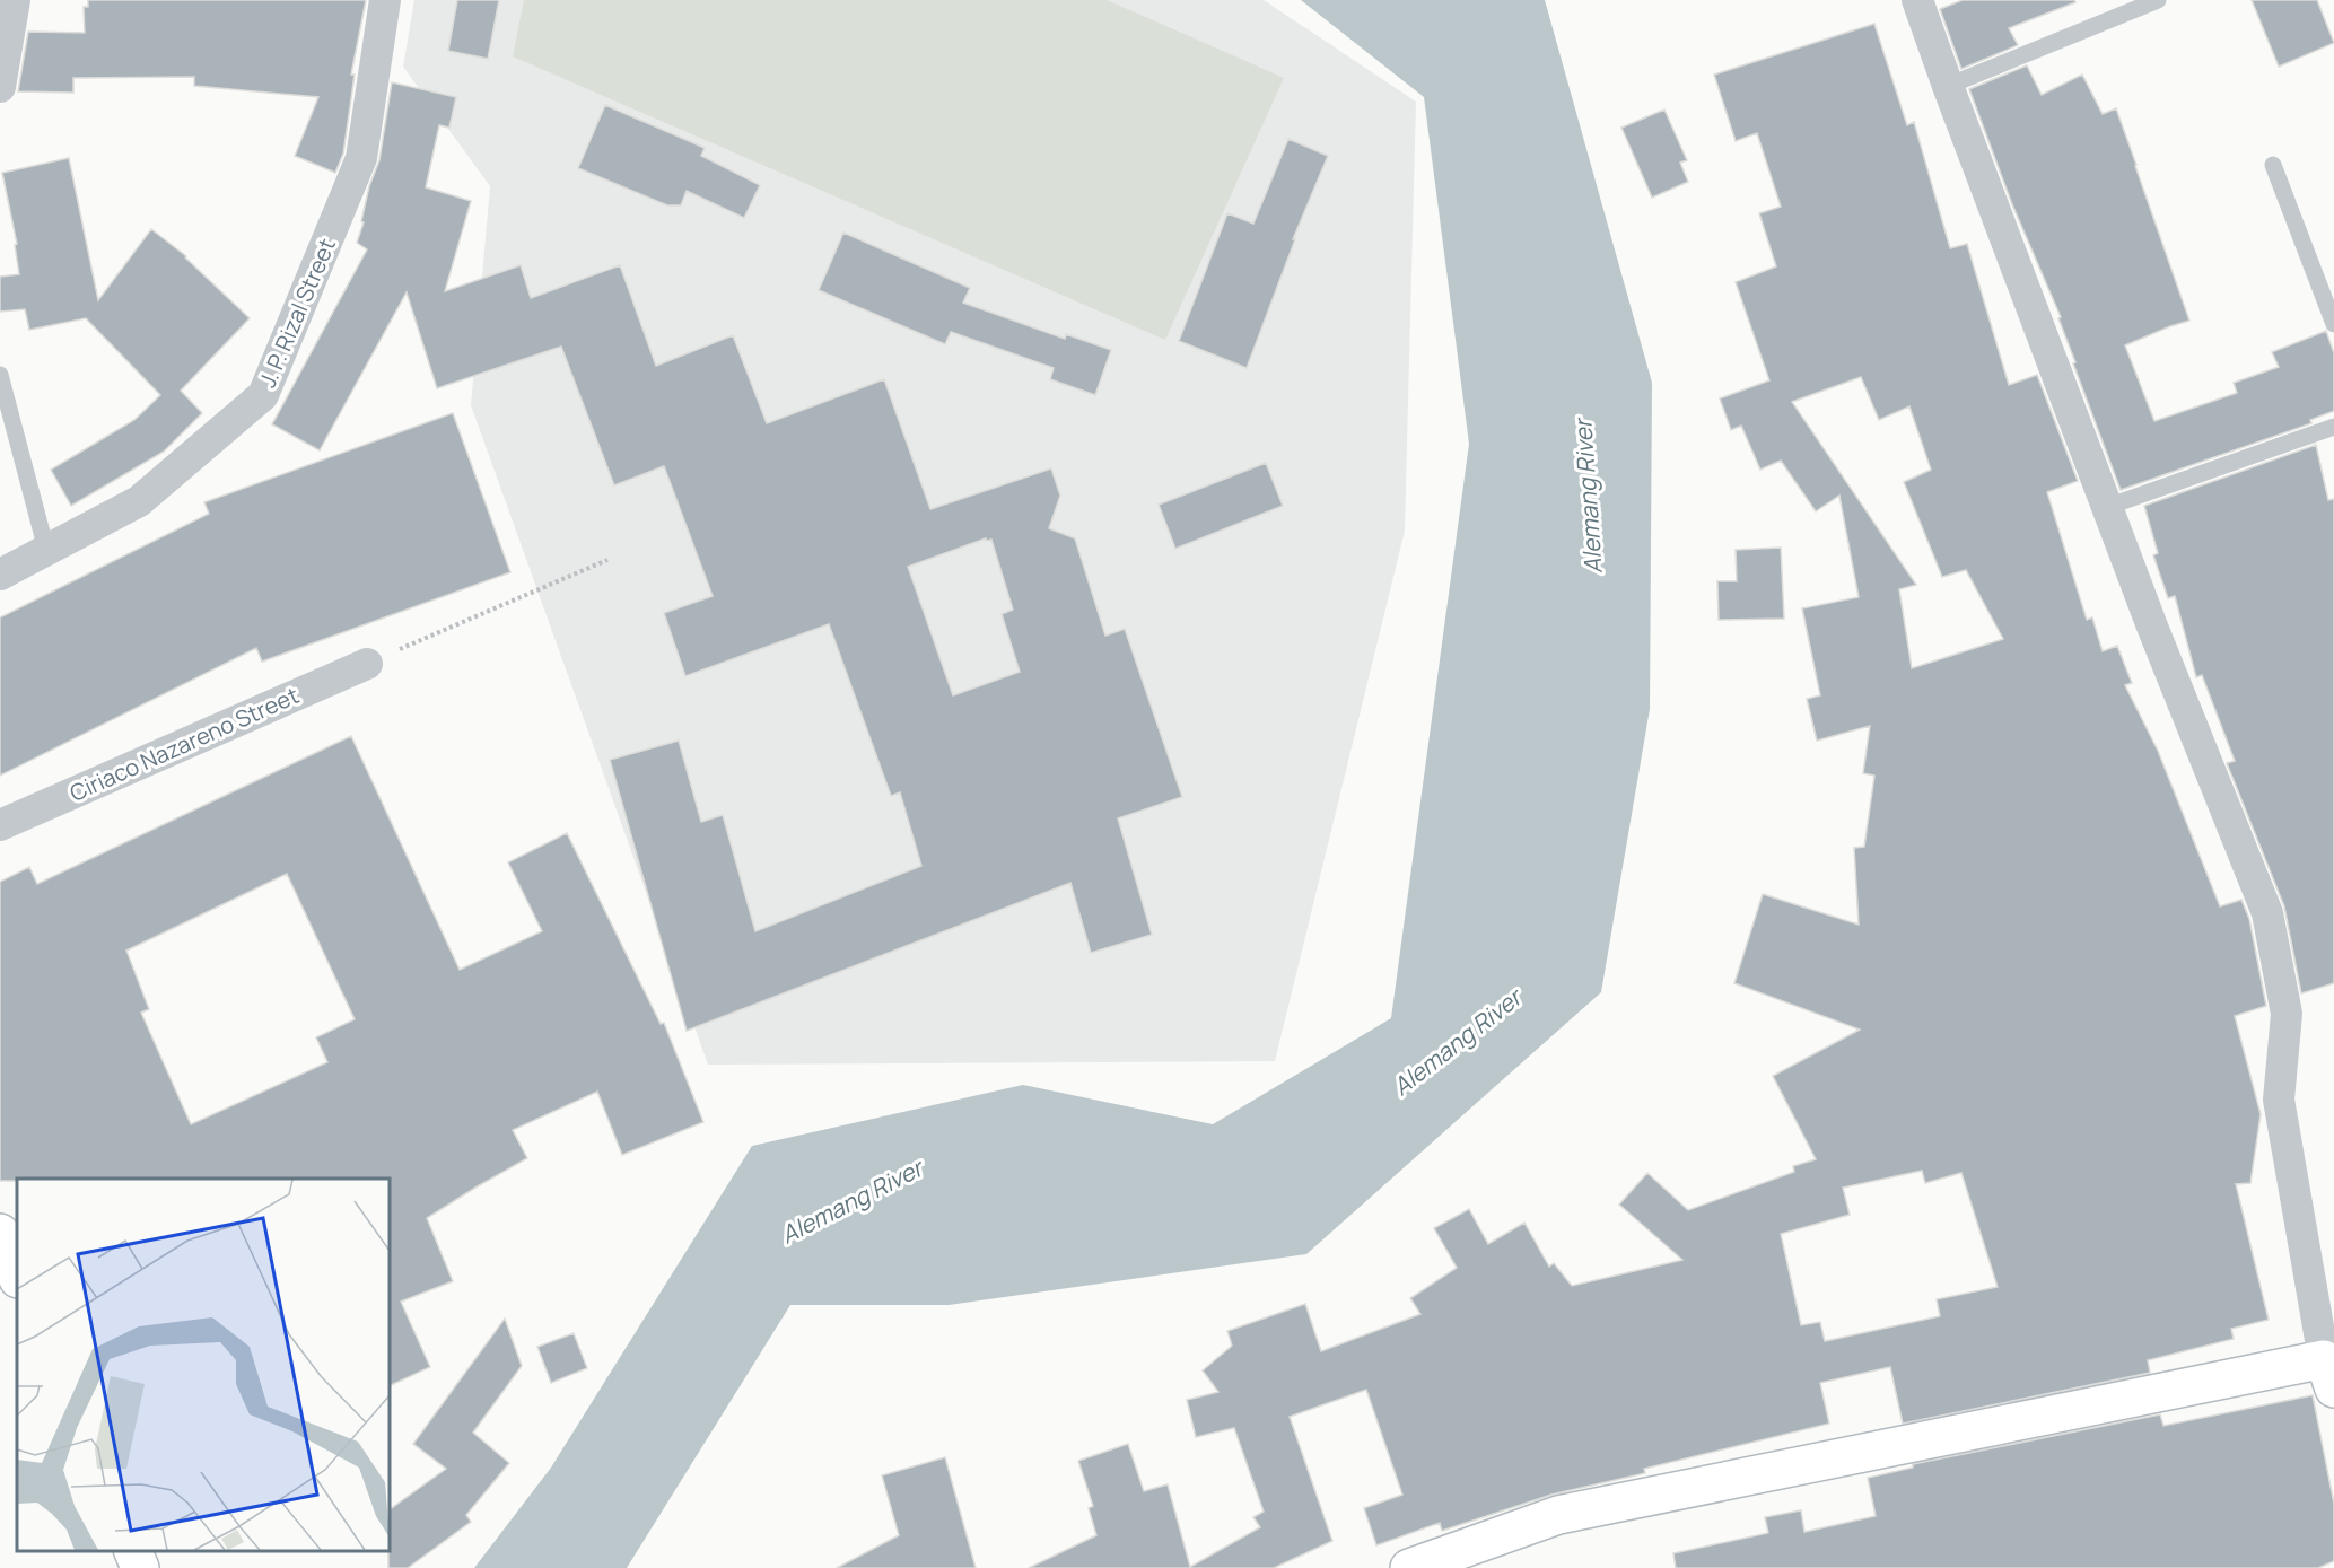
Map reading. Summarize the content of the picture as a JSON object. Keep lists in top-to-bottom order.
{
  "streets": {
    "street": ["J. P. Rizal Street", "Ciriaco Nazareno Street"]
  },
  "water": ["Alemang River"]
}
